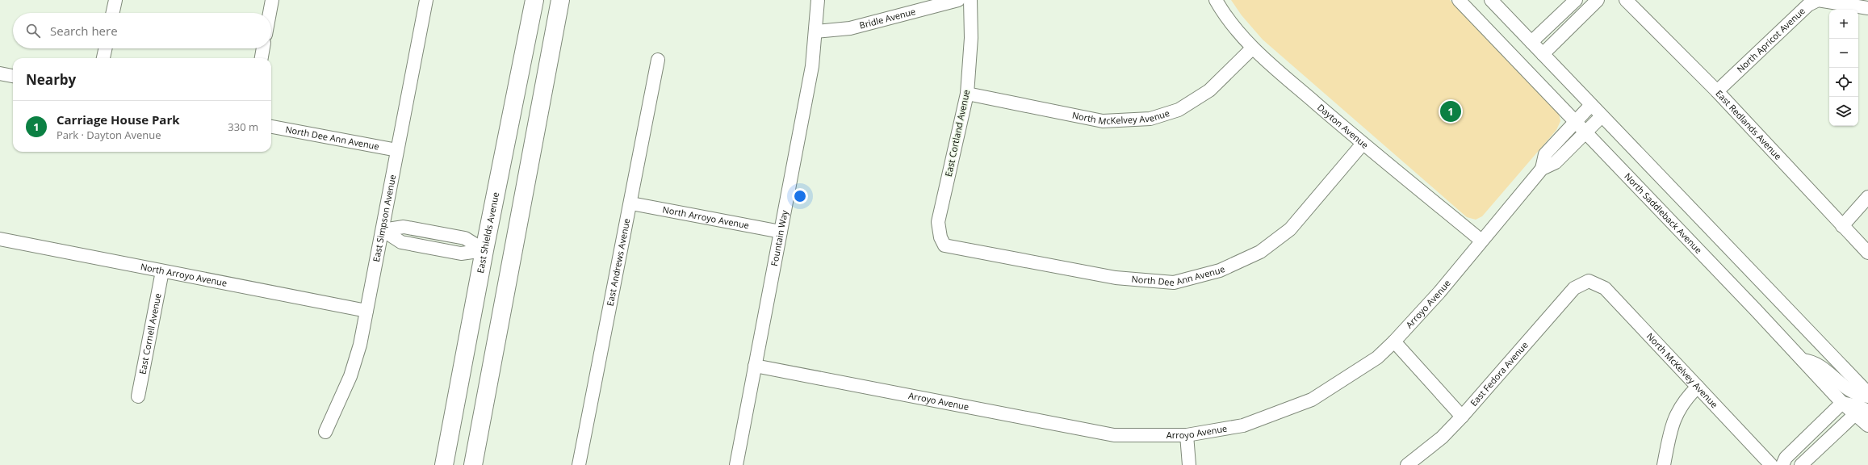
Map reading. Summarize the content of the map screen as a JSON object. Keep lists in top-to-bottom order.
{
  "streets": {
    "main road": ["East Shields Avenue"],
    "street": [
      "Bridle Avenue",
      "North Apricot Avenue",
      "North McKelvey Avenue",
      "East Redlands Avenue",
      "Dayton Avenue",
      "East Cortland Avenue",
      "North Dee Ann Avenue",
      "North Saddleback Avenue",
      "North Arroyo Avenue",
      "East Simpson Avenue",
      "Fountain Way",
      "East Andrews Avenue",
      "Arroyo Avenue",
      "East Cornell Avenue",
      "East Fedora Avenue"
    ]
  },
  "crossings": [
    ["Bridle Avenue", "Fountain Way"],
    ["North Apricot Avenue", "East Redlands Avenue"],
    ["North McKelvey Avenue", "Dayton Avenue"],
    ["North McKelvey Avenue", "East Cortland Avenue"],
    ["North McKelvey Avenue", "East Fedora Avenue"],
    ["Dayton Avenue", "North Dee Ann Avenue"],
    ["Dayton Avenue", "Arroyo Avenue"],
    ["East Cortland Avenue", "North Dee Ann Avenue"],
    ["North Dee Ann Avenue", "East Simpson Avenue"],
    ["North Saddleback Avenue", "Arroyo Avenue"],
    ["North Arroyo Avenue", "East Simpson Avenue"],
    ["North Arroyo Avenue", "Fountain Way"],
    ["North Arroyo Avenue", "East Andrews Avenue"],
    ["North Arroyo Avenue", "East Cornell Avenue"],
    ["Fountain Way", "Arroyo Avenue"]
  ],
  "page": {
    "map_buttons": ["+", "−"],
    "search": "Search here",
    "heading": "Nearby",
    "pins": "1",
    "list": [
      {
        "mark": "1",
        "name": "Carriage House Park",
        "note": "Park · Dayton Avenue",
        "value": "330 m"
      }
    ]
  }
}
